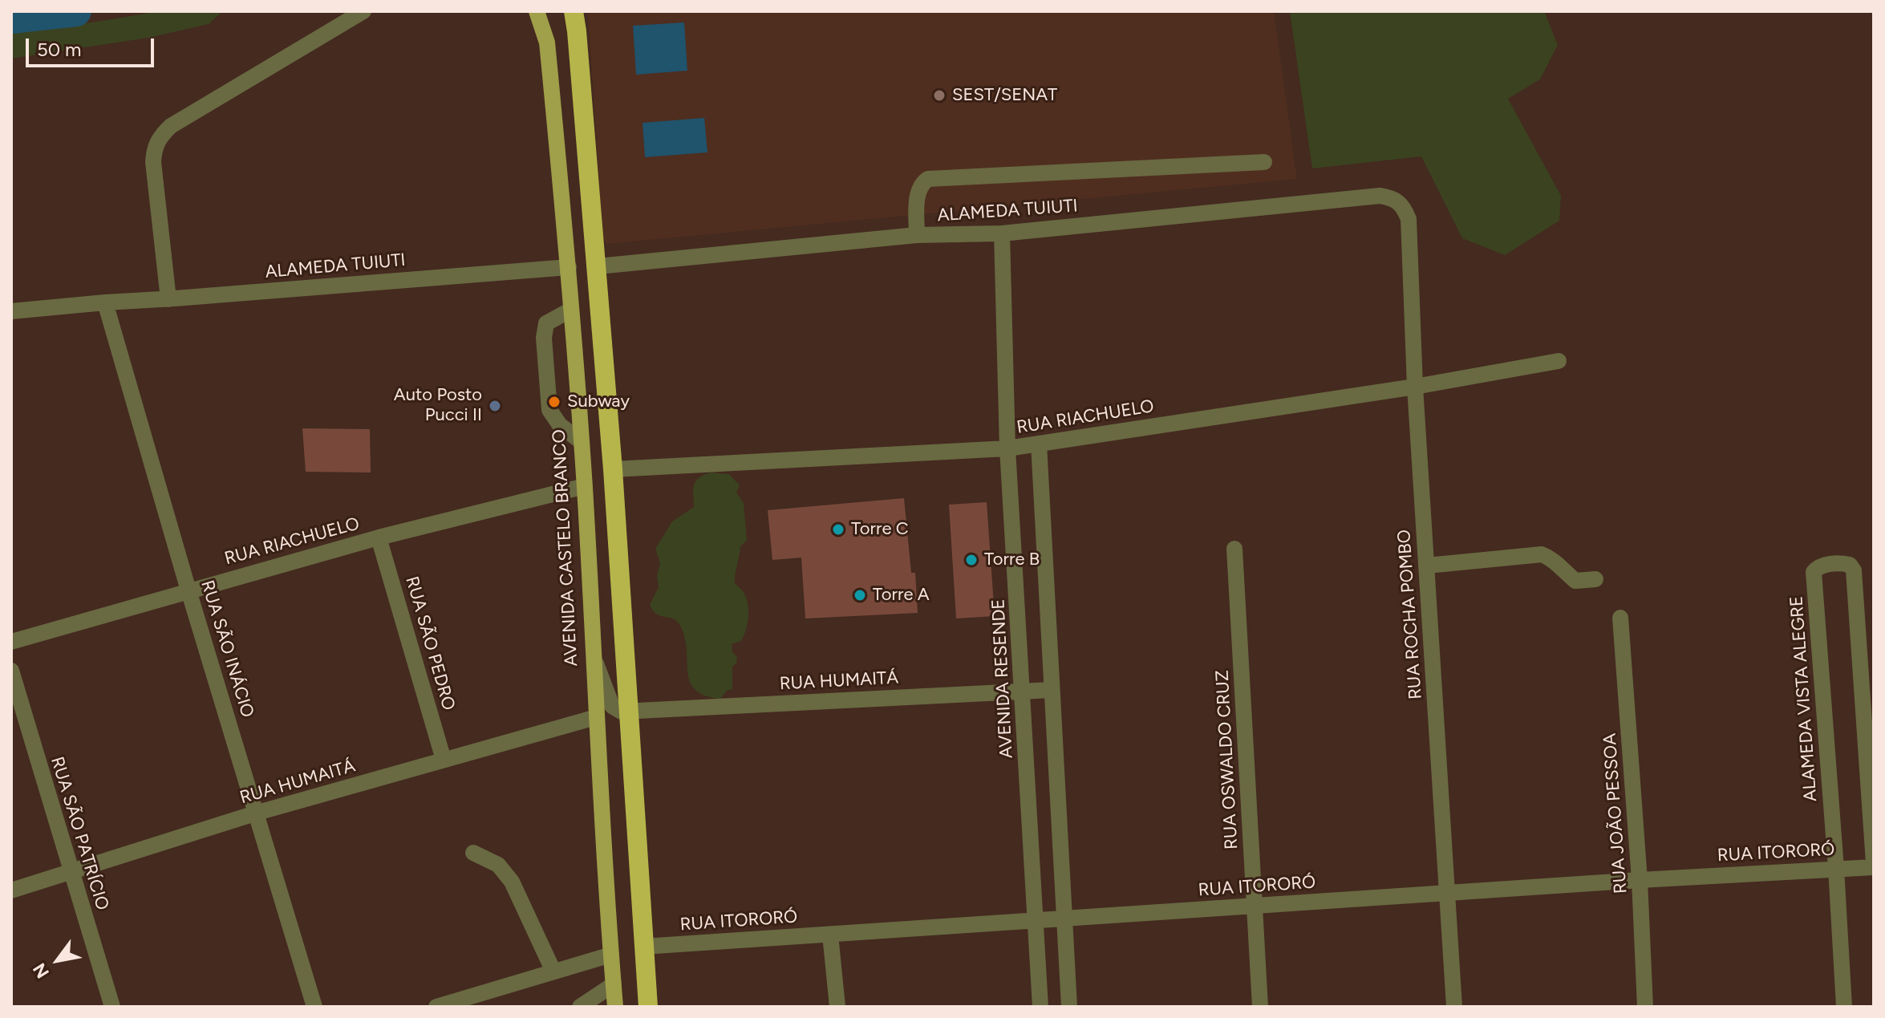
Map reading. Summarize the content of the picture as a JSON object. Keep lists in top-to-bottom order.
{
  "streets": {
    "main road": ["AVENIDA CASTELO BRANCO"],
    "street": [
      "ALAMEDA TUIUTI",
      "RUA RIACHUELO",
      "RUA ROCHA POMBO",
      "RUA SÃO PEDRO",
      "RUA SÃO INÁCIO",
      "AVENIDA RESENDE",
      "RUA HUMAITÁ",
      "ALAMEDA VISTA ALEGRE",
      "RUA OSWALDO CRUZ",
      "RUA JOÃO PESSOA",
      "RUA SÃO PATRÍCIO",
      "RUA ITORORÓ"
    ]
  },
  "crossings": [
    ["ALAMEDA TUIUTI", "AVENIDA CASTELO BRANCO"],
    ["ALAMEDA TUIUTI", "RUA ROCHA POMBO"],
    ["ALAMEDA TUIUTI", "RUA SÃO INÁCIO"],
    ["ALAMEDA TUIUTI", "AVENIDA RESENDE"],
    ["RUA RIACHUELO", "AVENIDA CASTELO BRANCO"],
    ["RUA RIACHUELO", "RUA ROCHA POMBO"],
    ["RUA RIACHUELO", "RUA SÃO PEDRO"],
    ["RUA RIACHUELO", "RUA SÃO INÁCIO"],
    ["RUA RIACHUELO", "AVENIDA RESENDE"],
    ["AVENIDA CASTELO BRANCO", "RUA HUMAITÁ"],
    ["RUA ROCHA POMBO", "RUA ITORORÓ"],
    ["RUA SÃO PEDRO", "RUA HUMAITÁ"],
    ["RUA SÃO INÁCIO", "RUA HUMAITÁ"],
    ["AVENIDA RESENDE", "RUA HUMAITÁ"],
    ["AVENIDA RESENDE", "RUA ITORORÓ"],
    ["RUA HUMAITÁ", "RUA SÃO PATRÍCIO"],
    ["ALAMEDA VISTA ALEGRE", "RUA ITORORÓ"],
    ["RUA OSWALDO CRUZ", "RUA ITORORÓ"],
    ["RUA JOÃO PESSOA", "RUA ITORORÓ"]
  ],
  "places": [
    "SEST/SENAT",
    "Subway",
    "Auto Posto Pucci II",
    "Torre C",
    "Torre B",
    "Torre A"
  ],
  "scale_bar": "50 m",
  "north": "bottom left"
}
